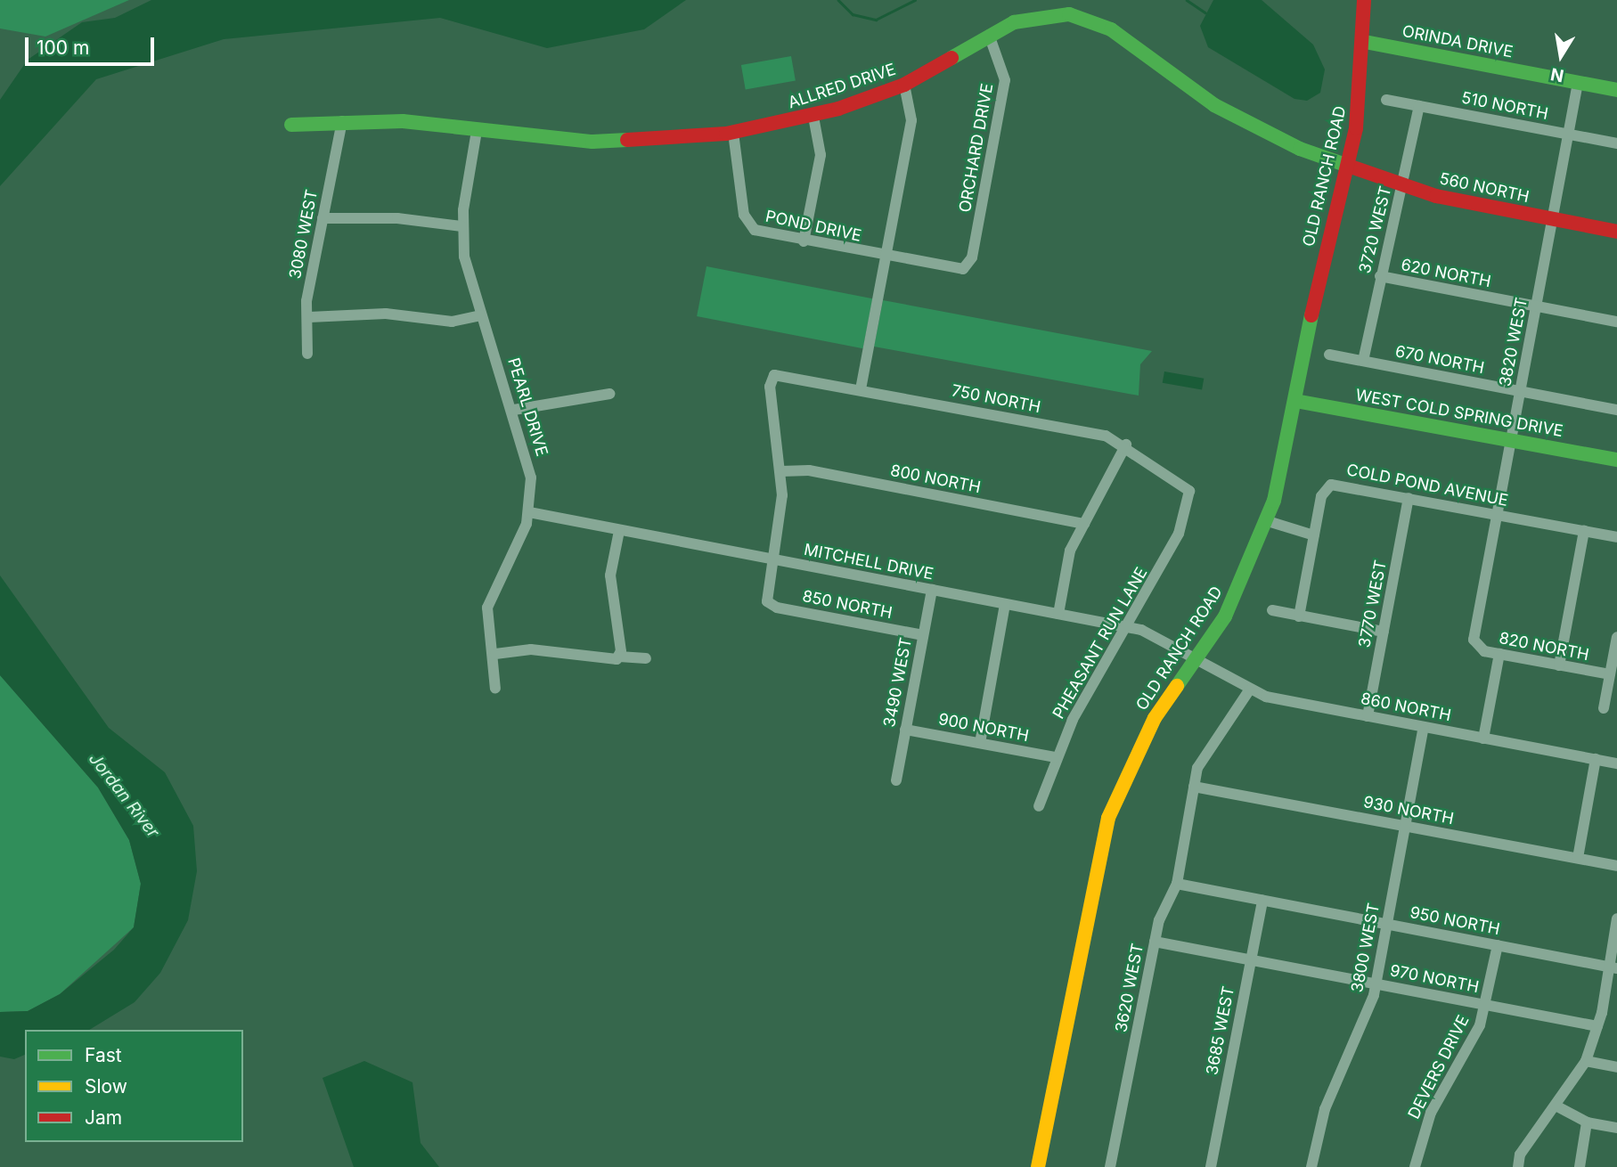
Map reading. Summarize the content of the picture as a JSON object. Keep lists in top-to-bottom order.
{
  "streets": {
    "street": [
      "ORINDA DRIVE",
      "ALLRED DRIVE",
      "510 NORTH",
      "ORCHARD DRIVE",
      "OLD RANCH ROAD",
      "560 NORTH",
      "POND DRIVE",
      "3720 WEST",
      "3080 WEST",
      "620 NORTH",
      "3820 WEST",
      "670 NORTH",
      "750 NORTH",
      "PEARL DRIVE",
      "WEST COLD SPRING DRIVE",
      "800 NORTH",
      "COLD POND AVENUE",
      "MITCHELL DRIVE",
      "3770 WEST",
      "850 NORTH",
      "PHEASANT RUN LANE",
      "820 NORTH",
      "3490 WEST",
      "860 NORTH",
      "900 NORTH",
      "930 NORTH",
      "950 NORTH",
      "3800 WEST",
      "970 NORTH",
      "3620 WEST",
      "3685 WEST",
      "DEVERS DRIVE"
    ]
  },
  "crossings": [
    ["ORINDA DRIVE", "OLD RANCH ROAD"],
    ["ORINDA DRIVE", "3820 WEST"],
    ["ALLRED DRIVE", "ORCHARD DRIVE"],
    ["ALLRED DRIVE", "OLD RANCH ROAD"],
    ["ALLRED DRIVE", "560 NORTH"],
    ["ALLRED DRIVE", "POND DRIVE"],
    ["ALLRED DRIVE", "3080 WEST"],
    ["ALLRED DRIVE", "PEARL DRIVE"],
    ["510 NORTH", "3720 WEST"],
    ["510 NORTH", "3820 WEST"],
    ["ORCHARD DRIVE", "POND DRIVE"],
    ["OLD RANCH ROAD", "560 NORTH"],
    ["OLD RANCH ROAD", "WEST COLD SPRING DRIVE"],
    ["OLD RANCH ROAD", "MITCHELL DRIVE"],
    ["OLD RANCH ROAD", "860 NORTH"],
    ["560 NORTH", "3720 WEST"],
    ["560 NORTH", "3820 WEST"],
    ["3720 WEST", "620 NORTH"],
    ["3720 WEST", "670 NORTH"],
    ["620 NORTH", "3820 WEST"],
    ["3820 WEST", "670 NORTH"],
    ["3820 WEST", "WEST COLD SPRING DRIVE"],
    ["3820 WEST", "COLD POND AVENUE"],
    ["3820 WEST", "820 NORTH"],
    ["750 NORTH", "800 NORTH"],
    ["750 NORTH", "PHEASANT RUN LANE"],
    ["PEARL DRIVE", "MITCHELL DRIVE"],
    ["COLD POND AVENUE", "3770 WEST"],
    ["MITCHELL DRIVE", "850 NORTH"],
    ["MITCHELL DRIVE", "PHEASANT RUN LANE"],
    ["MITCHELL DRIVE", "3490 WEST"],
    ["MITCHELL DRIVE", "860 NORTH"],
    ["3770 WEST", "860 NORTH"],
    ["850 NORTH", "3490 WEST"],
    ["PHEASANT RUN LANE", "900 NORTH"],
    ["3490 WEST", "900 NORTH"],
    ["860 NORTH", "3800 WEST"],
    ["860 NORTH", "3620 WEST"],
    ["930 NORTH", "3800 WEST"],
    ["930 NORTH", "3620 WEST"],
    ["950 NORTH", "3800 WEST"],
    ["950 NORTH", "3620 WEST"],
    ["950 NORTH", "3685 WEST"],
    ["950 NORTH", "DEVERS DRIVE"],
    ["3800 WEST", "970 NORTH"],
    ["970 NORTH", "3620 WEST"],
    ["970 NORTH", "3685 WEST"],
    ["970 NORTH", "DEVERS DRIVE"]
  ],
  "water": ["Jordan River"],
  "legend": ["Fast", "Slow", "Jam"],
  "scale_bar": "100 m",
  "north": "bottom"
}
